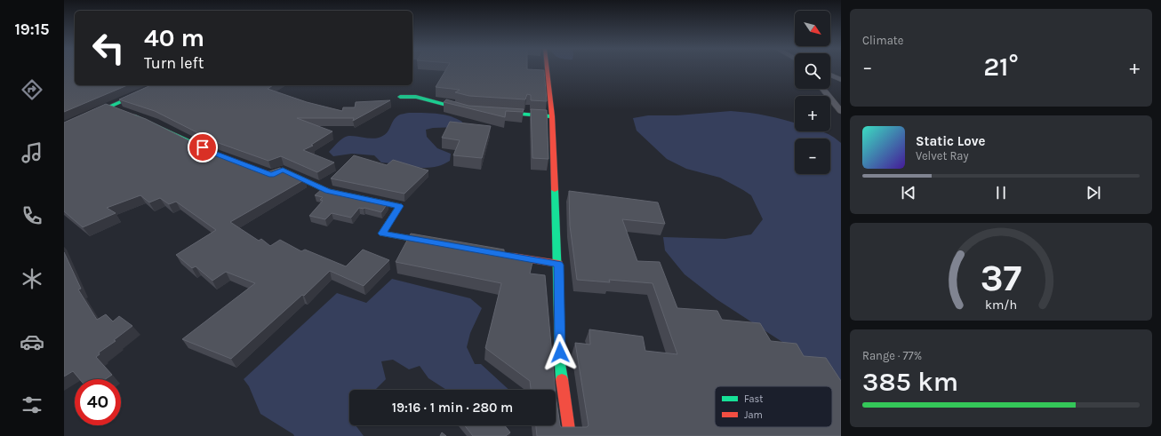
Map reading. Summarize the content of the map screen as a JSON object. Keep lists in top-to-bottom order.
{
  "legend": ["Fast", "Jam"],
  "north": "bottom right",
  "page": {
    "tabs": "19:15",
    "tile": [
      "Climate",
      ["Range · 77%", "385 km"]
    ],
    "map_buttons": ["+", "−"],
    "turn": ["40 m", "Turn left"],
    "heat": ["−", "21°", "+"],
    "song": ["Static Love", "Velvet Ray"],
    "limit": "40",
    "trip": "19:16 · 1 min · 280 m",
    "gauge": ["37", "km/h"]
  }
}
